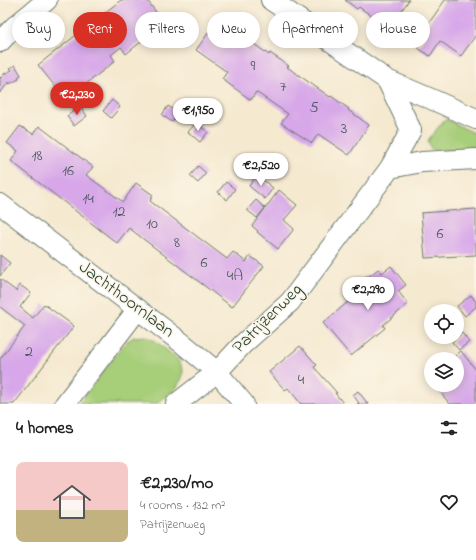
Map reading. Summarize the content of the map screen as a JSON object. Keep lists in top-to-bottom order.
{
  "streets": {
    "street": ["Jachthoornlaan", "Patrijzenweg"]
  },
  "crossings": [
    ["Jachthoornlaan", "Patrijzenweg"]
  ],
  "house_numbers": [
    "9",
    "7",
    "5",
    "3",
    "18",
    "16",
    "14",
    "12",
    "10",
    "6",
    "8",
    "6",
    "4A",
    "2",
    "4"
  ],
  "page": {
    "chip": [
      "Buy",
      "Rent",
      "Filters",
      "New",
      "Apartment",
      "House"
    ],
    "price": [
      "€2,230",
      "€1,950",
      "€2,520",
      "€2,290"
    ],
    "heading": "4 homes",
    "list": [
      {
        "name": "€2,230/mo",
        "note": "4 rooms · 132 m² · Patrijzenweg"
      }
    ]
  }
}
